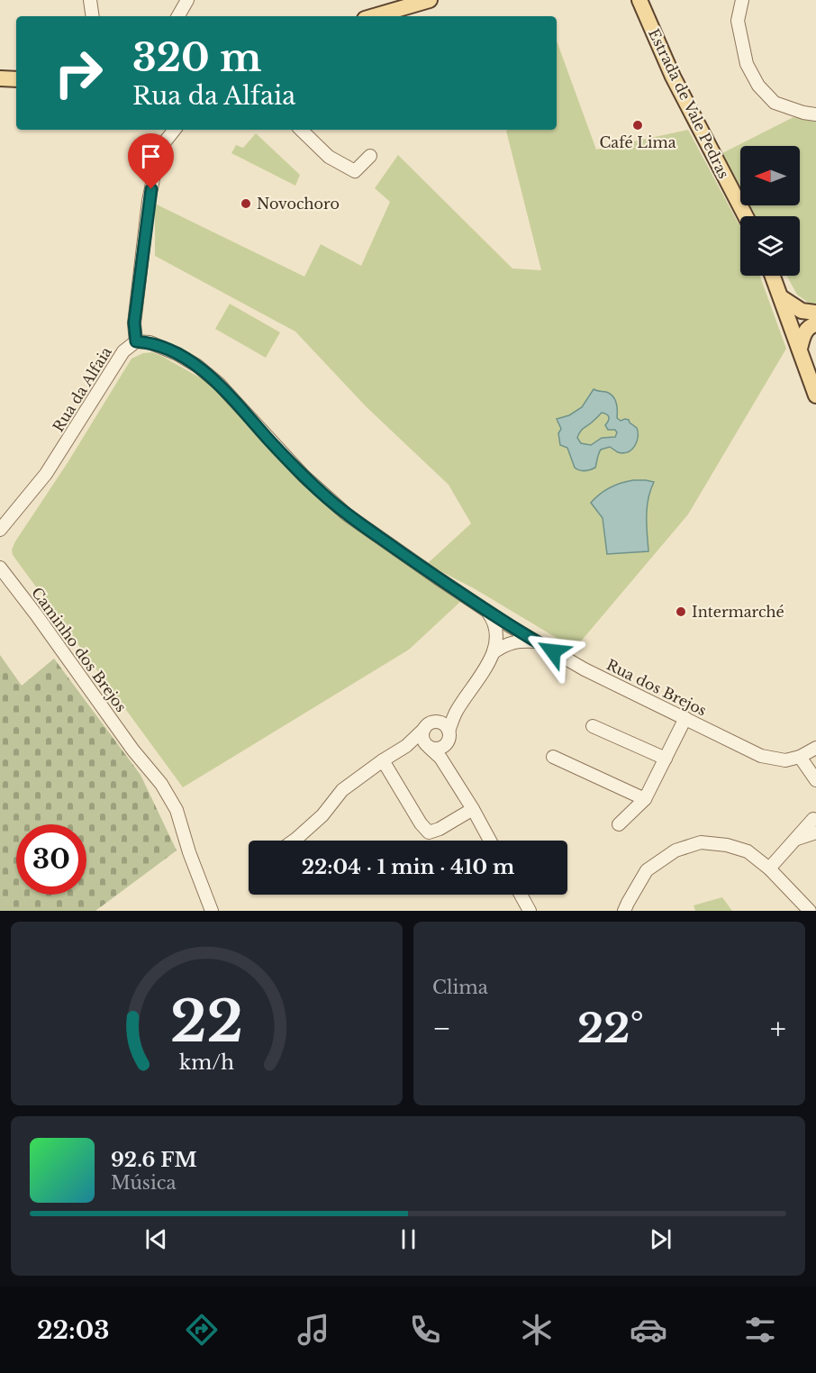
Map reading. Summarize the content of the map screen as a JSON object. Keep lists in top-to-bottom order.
{
  "streets": {
    "main road": ["Estrada de Vale Pedras"],
    "street": ["Rua da Alfaia", "Caminho dos Brejos", "Rua dos Brejos"]
  },
  "crossings": [
    ["Rua da Alfaia", "Rua dos Brejos"]
  ],
  "places": ["Café Lima", "Novochoro", "Intermarché"],
  "north": "left",
  "page": {
    "turn": ["320 m", "Rua da Alfaia"],
    "limit": "30",
    "trip": "22:04 · 1 min · 410 m",
    "tile": "Clima",
    "heat": ["−", "22°", "+"],
    "song": ["92.6 FM", "Música"],
    "tabs": "22:03",
    "gauge": ["22", "km/h"]
  }
}
